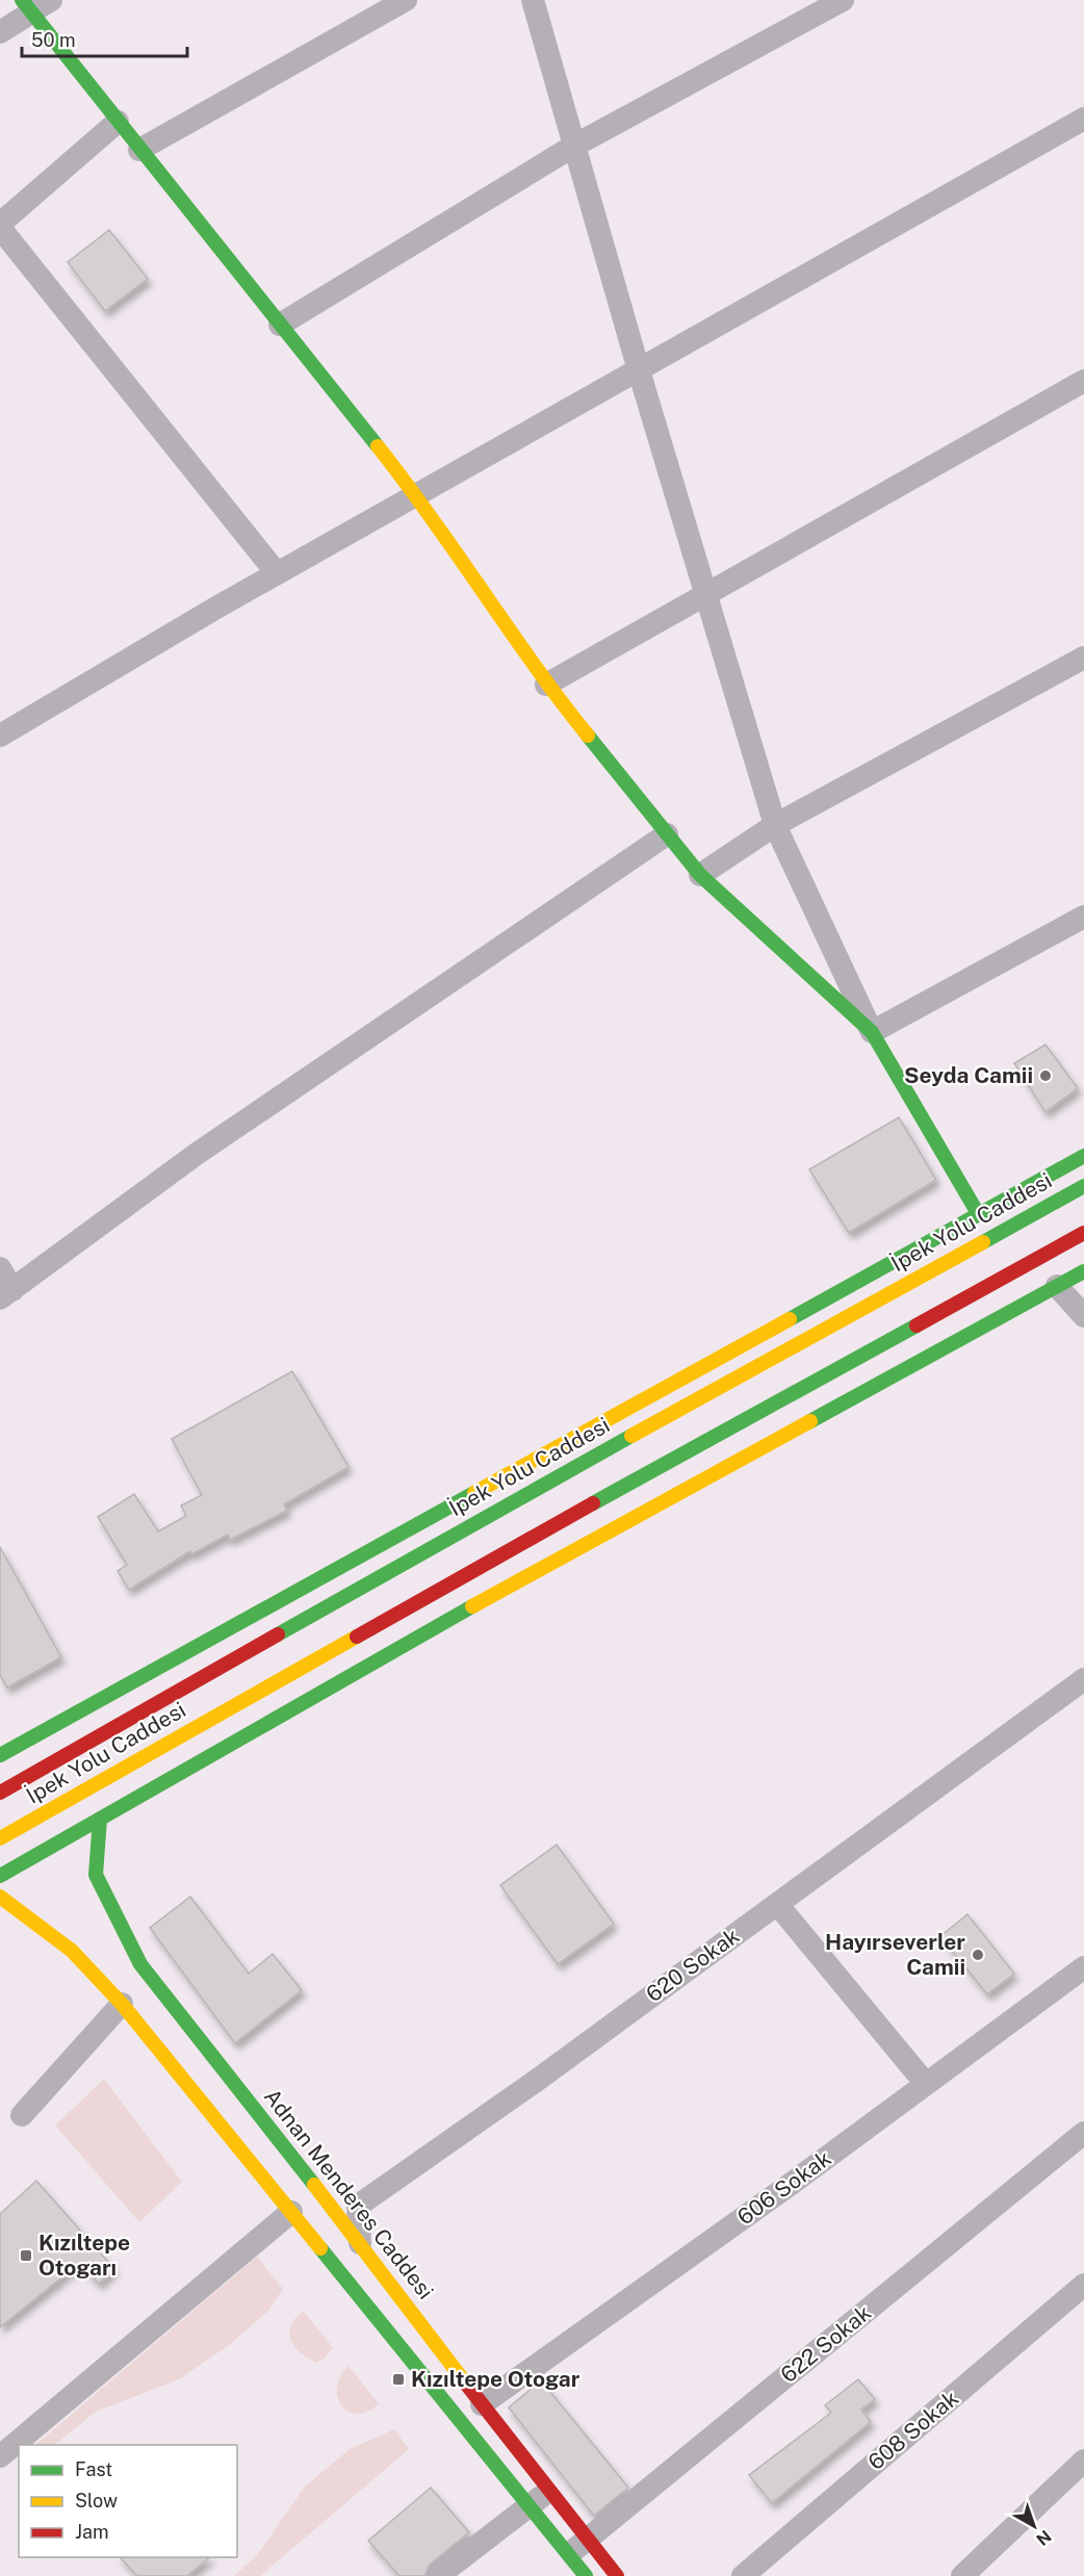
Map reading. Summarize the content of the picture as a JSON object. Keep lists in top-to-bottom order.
{
  "streets": {
    "main road": ["İpek Yolu Caddesi", "Adnan Menderes Caddesi"],
    "street": [
      "620 Sokak",
      "606 Sokak",
      "622 Sokak",
      "608 Sokak"
    ]
  },
  "crossings": [
    ["620 Sokak", "Adnan Menderes Caddesi"],
    ["606 Sokak", "Adnan Menderes Caddesi"],
    ["Adnan Menderes Caddesi", "622 Sokak"]
  ],
  "places": {
    "other": ["Seyda Camii", "Hayırseverler Camii"],
    "transit": ["Kızıltepe Otogarı", "Kızıltepe Otogar"]
  },
  "legend": ["Fast", "Slow", "Jam"],
  "scale_bar": "50 m",
  "north": "bottom right"
}
